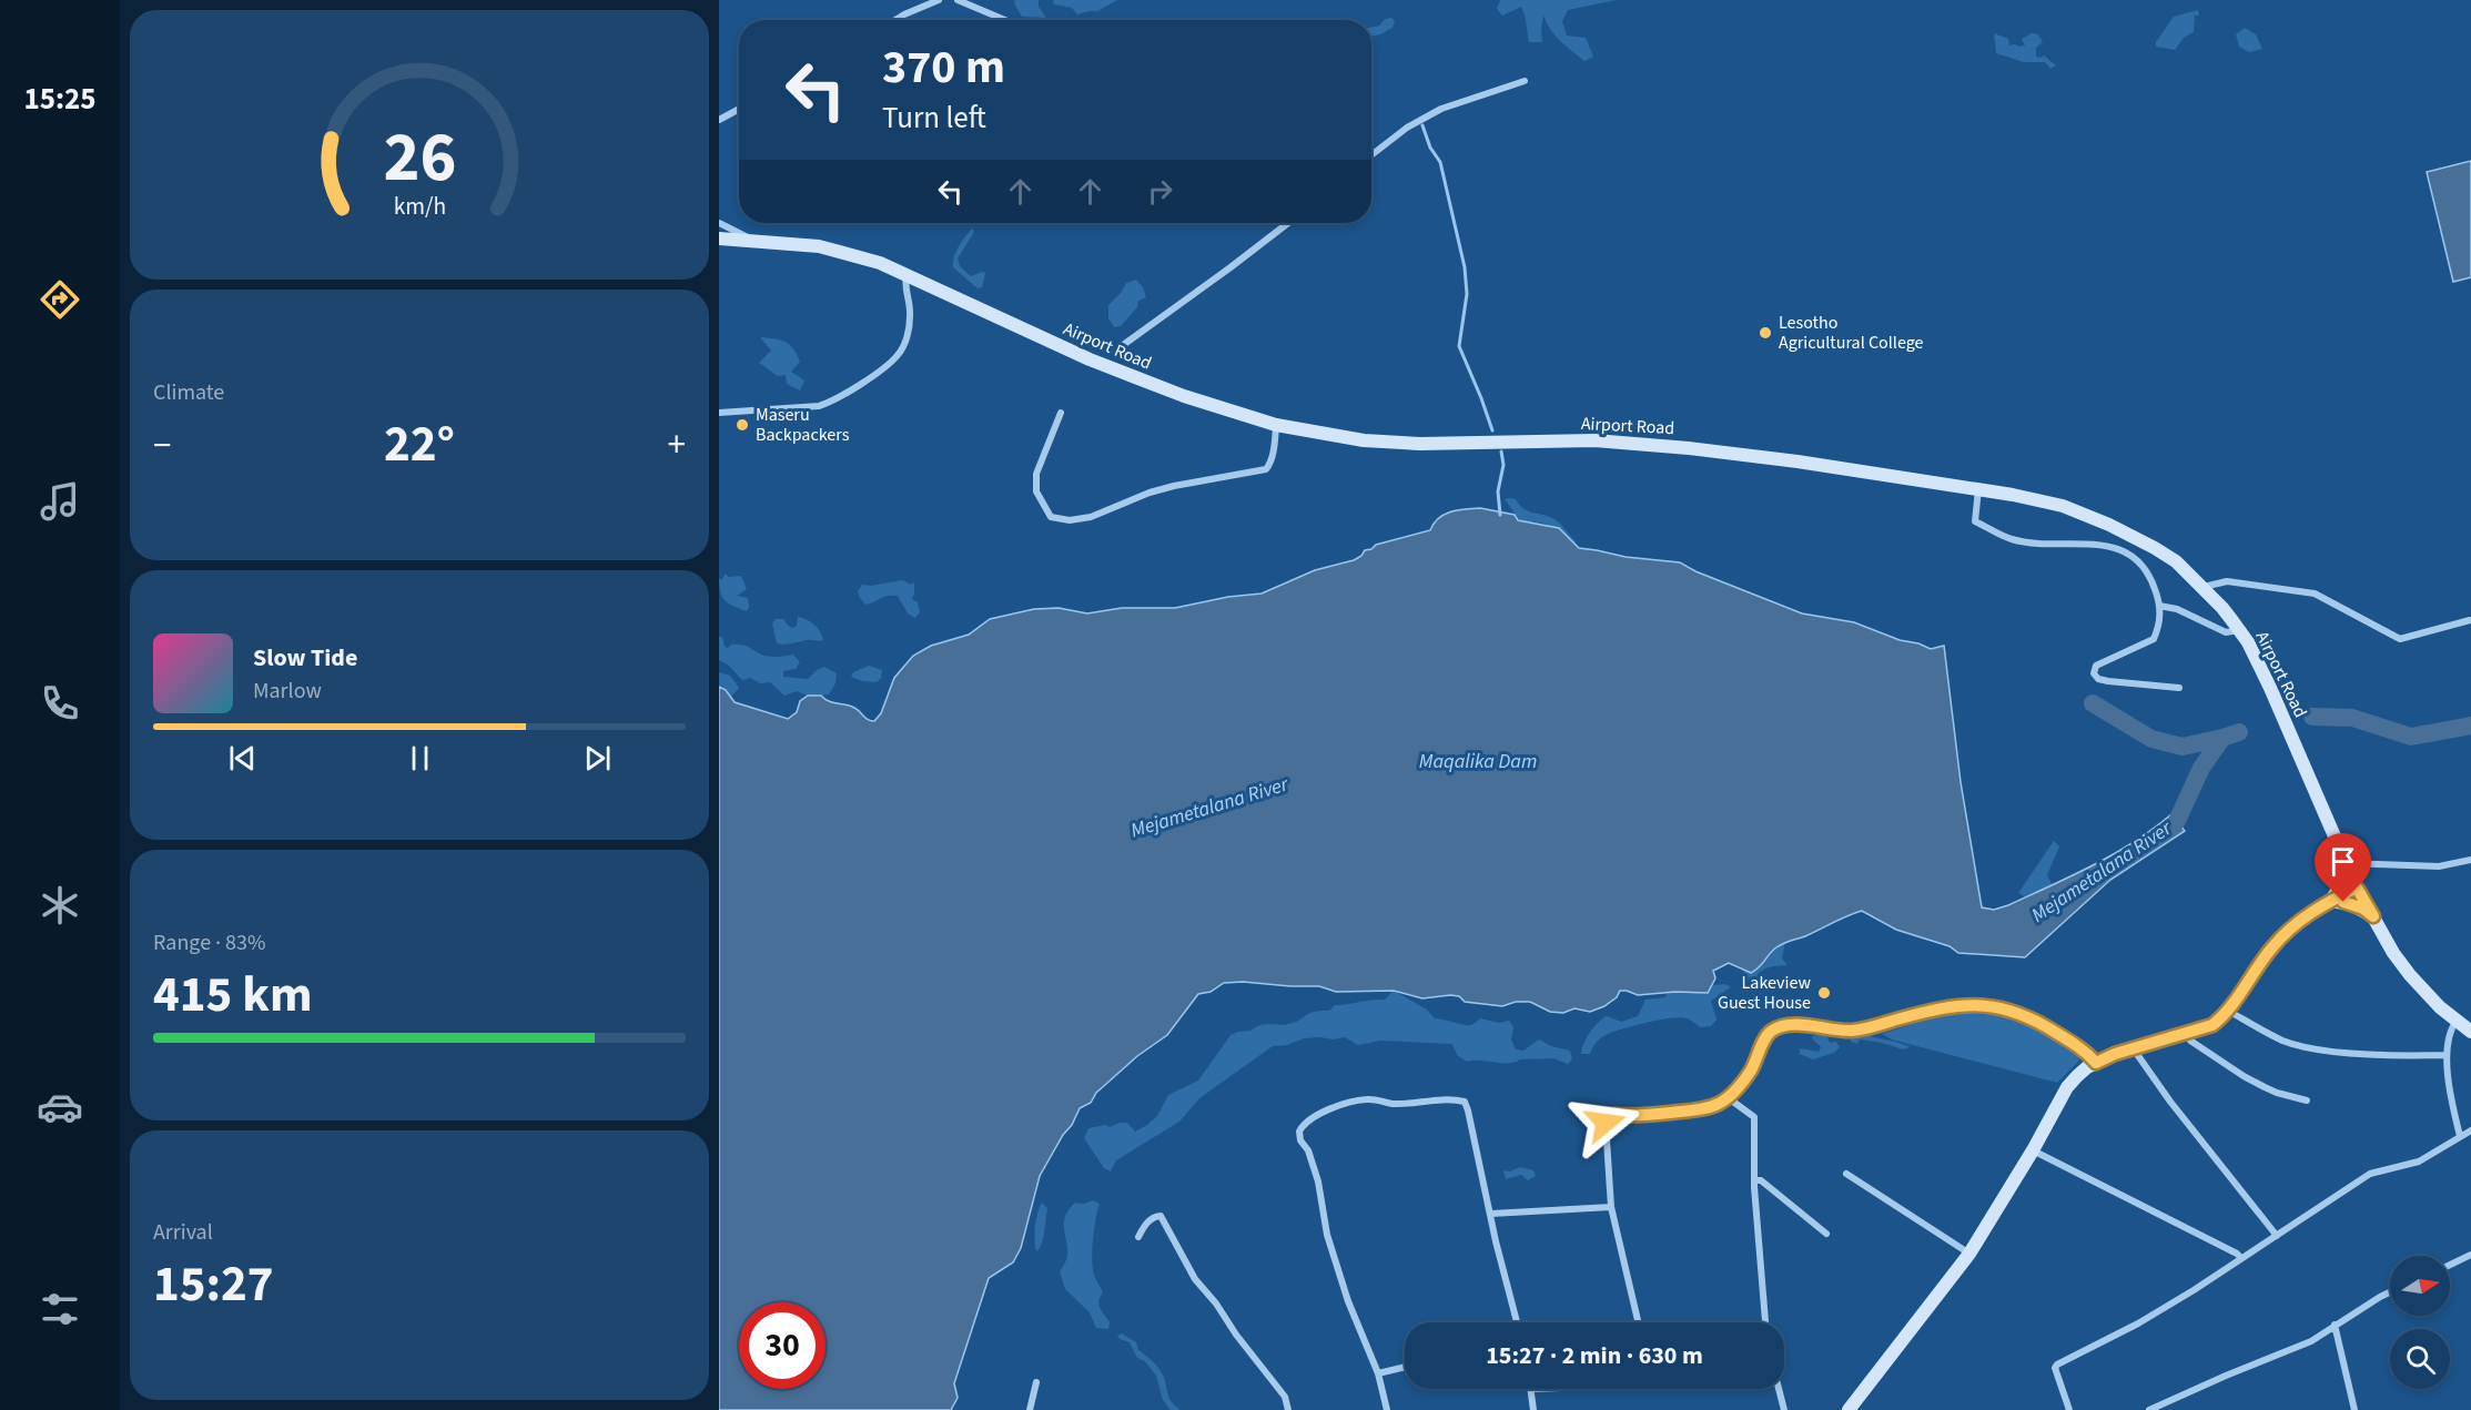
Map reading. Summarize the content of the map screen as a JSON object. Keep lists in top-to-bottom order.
{
  "streets": {
    "main road": ["Airport Road"]
  },
  "water": ["Maqalika Dam", "Mejametalana River"],
  "places": ["Lesotho Agricultural College", "Maseru Backpackers", "Lakeview Guest House"],
  "north": "right",
  "page": {
    "tabs": "15:25",
    "turn": ["370 m", "Turn left"],
    "tile": [
      "Climate",
      ["Range · 83%", "415 km"],
      ["Arrival", "15:27"]
    ],
    "heat": ["−", "22°", "+"],
    "song": ["Slow Tide", "Marlow"],
    "limit": "30",
    "trip": "15:27 · 2 min · 630 m",
    "gauge": ["26", "km/h"]
  }
}
